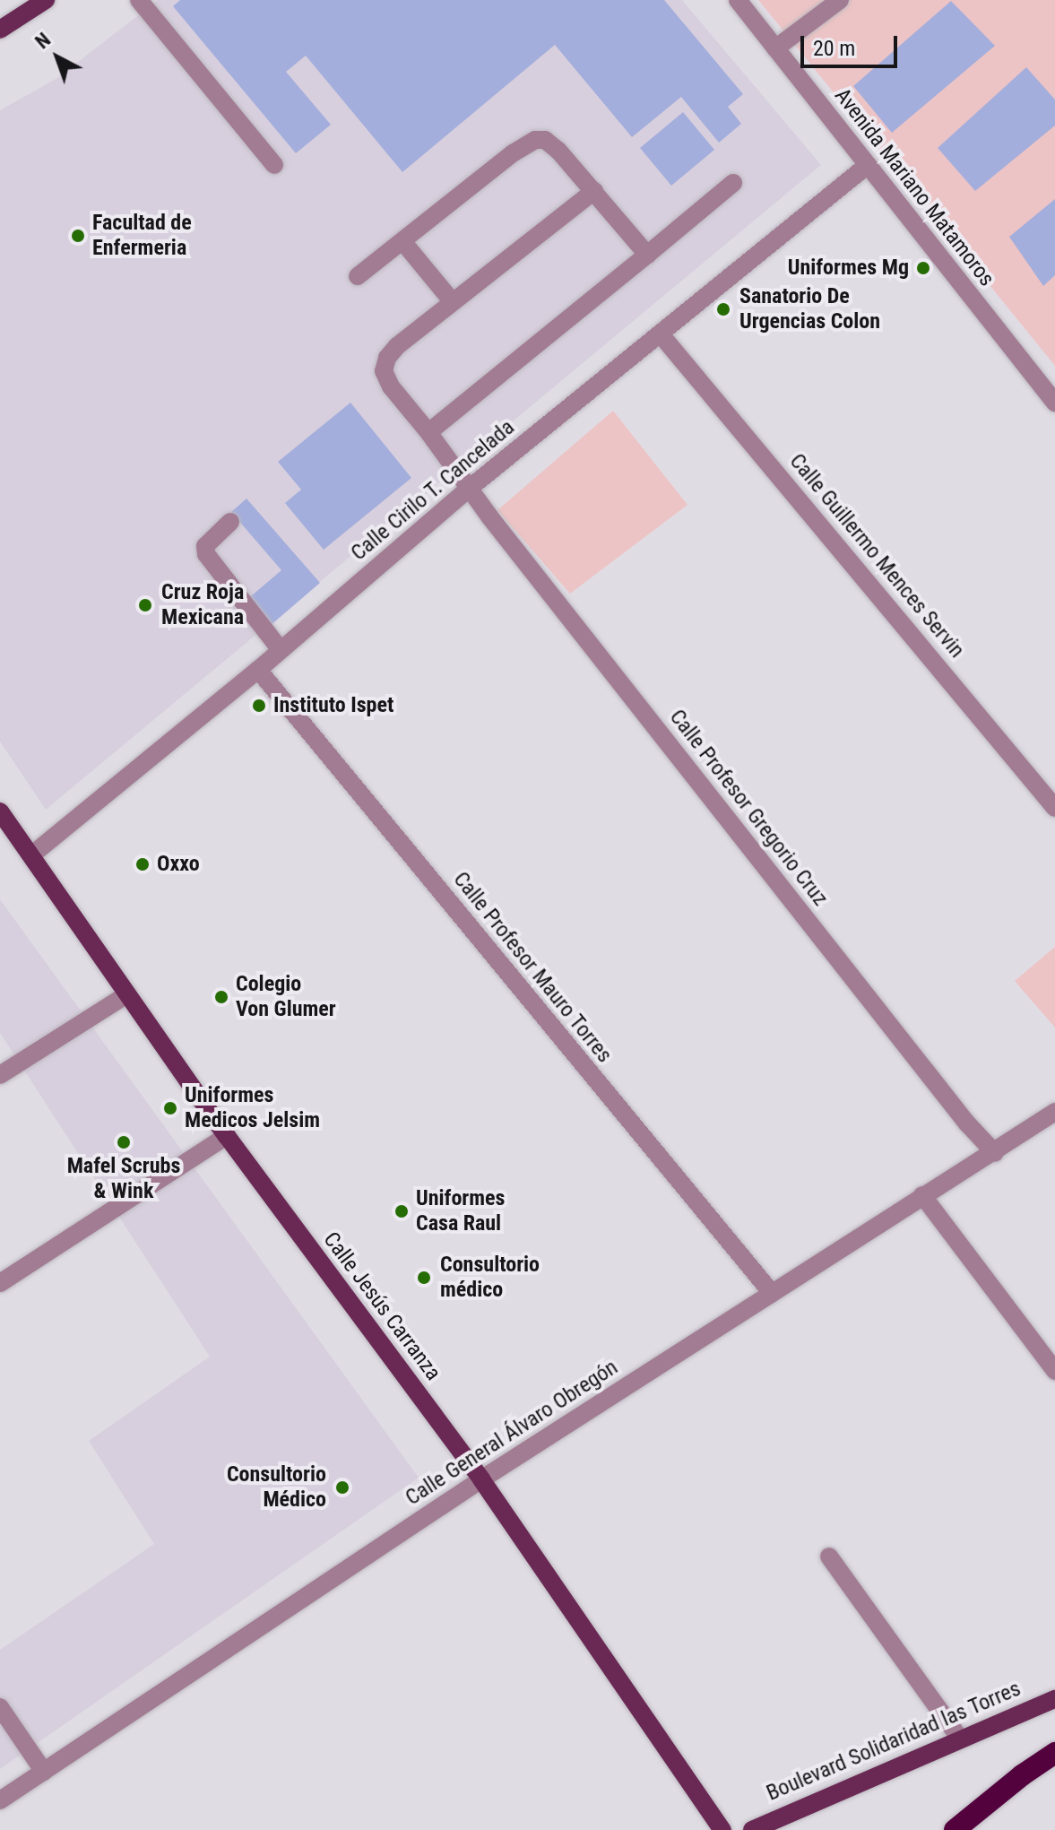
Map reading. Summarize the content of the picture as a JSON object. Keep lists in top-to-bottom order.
{
  "streets": {
    "main road": ["Calle Jesús Carranza", "Boulevard Solidaridad las Torres"],
    "street": [
      "Avenida Mariano Matamoros",
      "Calle Cirilo T. Cancelada",
      "Calle Guillermo Mences Servin",
      "Calle Profesor Gregorio Cruz",
      "Calle Profesor Mauro Torres",
      "Calle General Álvaro Obregón"
    ]
  },
  "crossings": [
    ["Avenida Mariano Matamoros", "Calle Cirilo T. Cancelada"],
    ["Calle Cirilo T. Cancelada", "Calle Guillermo Mences Servin"],
    ["Calle Cirilo T. Cancelada", "Calle Profesor Gregorio Cruz"],
    ["Calle Cirilo T. Cancelada", "Calle Profesor Mauro Torres"],
    ["Calle Cirilo T. Cancelada", "Calle Jesús Carranza"],
    ["Calle Profesor Gregorio Cruz", "Calle General Álvaro Obregón"],
    ["Calle Profesor Mauro Torres", "Calle General Álvaro Obregón"],
    ["Calle Jesús Carranza", "Calle General Álvaro Obregón"]
  ],
  "places": [
    "Facultad de Enfermeria",
    "Uniformes Mg",
    "Sanatorio De Urgencias Colon",
    "Cruz Roja Mexicana",
    "Instituto Ispet",
    "Oxxo",
    "Colegio Von Glumer",
    "Uniformes Medicos Jelsim",
    "Mafel Scrubs & Wink",
    "Uniformes Casa Raul",
    "Consultorio médico",
    "Consultorio Médico"
  ],
  "scale_bar": "20 m",
  "north": "top left"
}
